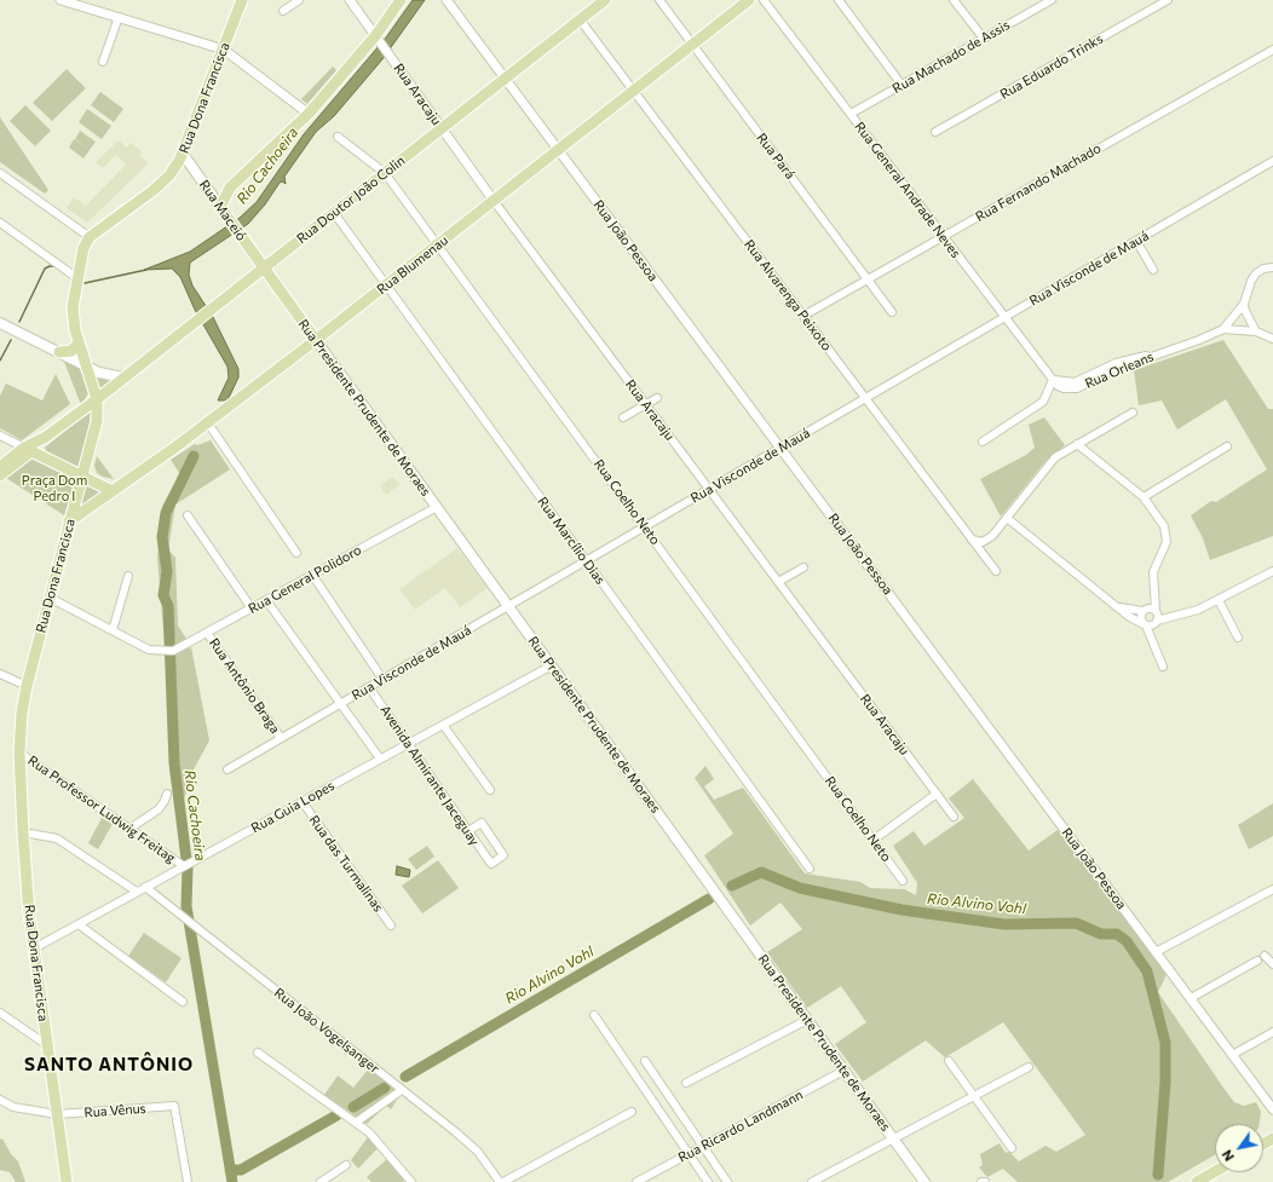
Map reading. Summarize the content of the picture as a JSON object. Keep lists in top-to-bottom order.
{
  "streets": {
    "main road": [
      "Rua Dona Francisca",
      "Rua Doutor João Colin",
      "Rua Maceió",
      "Rua Blumenau",
      "Rua Presidente Prudente de Moraes"
    ],
    "street": [
      "Rua Machado de Assis",
      "Rua Eduardo Trinks",
      "Rua Aracaju",
      "Rua Pará",
      "Rua Fernando Machado",
      "Rua General Andrade Neves",
      "Rua João Pessoa",
      "Rua Visconde de Mauá",
      "Rua Alvarenga Peixoto",
      "Rua Orleans",
      "Rua Coelho Neto",
      "Rua Marcílio Dias",
      "Rua General Polidoro",
      "Rua Antônio Braga",
      "Avenida Almirante Jaceguay",
      "Rua Guia Lopes",
      "Rua Professor Ludwig Freitag",
      "Rua das Turmalinas",
      "Rua João Vogelsanger",
      "Rua Vênus",
      "Rua Ricardo Landmann"
    ]
  },
  "crossings": [
    ["Rua Machado de Assis", "Rua General Andrade Neves"],
    ["Rua Aracaju", "Rua Doutor João Colin"],
    ["Rua Aracaju", "Rua Blumenau"],
    ["Rua Aracaju", "Rua Visconde de Mauá"],
    ["Rua Dona Francisca", "Rua Doutor João Colin"],
    ["Rua Dona Francisca", "Rua Maceió"],
    ["Rua Dona Francisca", "Rua Blumenau"],
    ["Rua Dona Francisca", "Rua Guia Lopes"],
    ["Rua Dona Francisca", "Rua Professor Ludwig Freitag"],
    ["Rua Dona Francisca", "Rua Vênus"],
    ["Rua Pará", "Rua Fernando Machado"],
    ["Rua Pará", "Rua Blumenau"],
    ["Rua Fernando Machado", "Rua General Andrade Neves"],
    ["Rua Fernando Machado", "Rua Alvarenga Peixoto"],
    ["Rua General Andrade Neves", "Rua Visconde de Mauá"],
    ["Rua General Andrade Neves", "Rua Orleans"],
    ["Rua Doutor João Colin", "Rua Maceió"],
    ["Rua Doutor João Colin", "Rua João Pessoa"],
    ["Rua Doutor João Colin", "Rua Alvarenga Peixoto"],
    ["Rua Doutor João Colin", "Rua Presidente Prudente de Moraes"],
    ["Rua Doutor João Colin", "Rua Coelho Neto"],
    ["Rua Doutor João Colin", "Rua Marcílio Dias"],
    ["Rua Maceió", "Rua Presidente Prudente de Moraes"],
    ["Rua João Pessoa", "Rua Blumenau"],
    ["Rua João Pessoa", "Rua Visconde de Mauá"],
    ["Rua Blumenau", "Rua Alvarenga Peixoto"],
    ["Rua Blumenau", "Rua Presidente Prudente de Moraes"],
    ["Rua Blumenau", "Rua Coelho Neto"],
    ["Rua Blumenau", "Rua Marcílio Dias"],
    ["Rua Visconde de Mauá", "Rua Alvarenga Peixoto"],
    ["Rua Visconde de Mauá", "Rua Presidente Prudente de Moraes"],
    ["Rua Visconde de Mauá", "Rua Coelho Neto"],
    ["Rua Visconde de Mauá", "Rua Marcílio Dias"],
    ["Rua Visconde de Mauá", "Rua Antônio Braga"],
    ["Rua Visconde de Mauá", "Avenida Almirante Jaceguay"],
    ["Rua Presidente Prudente de Moraes", "Rua General Polidoro"],
    ["Rua Presidente Prudente de Moraes", "Rua Guia Lopes"],
    ["Rua Presidente Prudente de Moraes", "Rua Ricardo Landmann"],
    ["Rua General Polidoro", "Rua Antônio Braga"],
    ["Avenida Almirante Jaceguay", "Rua Guia Lopes"],
    ["Rua Guia Lopes", "Rua Professor Ludwig Freitag"],
    ["Rua Guia Lopes", "Rua das Turmalinas"],
    ["Rua Guia Lopes", "Rua João Vogelsanger"]
  ],
  "districts": ["SANTO ANTÔNIO"],
  "water": ["Rio Cachoeira", "Rio Alvino Vohl"],
  "parks": ["Praça Dom Pedro I"],
  "north": "bottom left"
}
